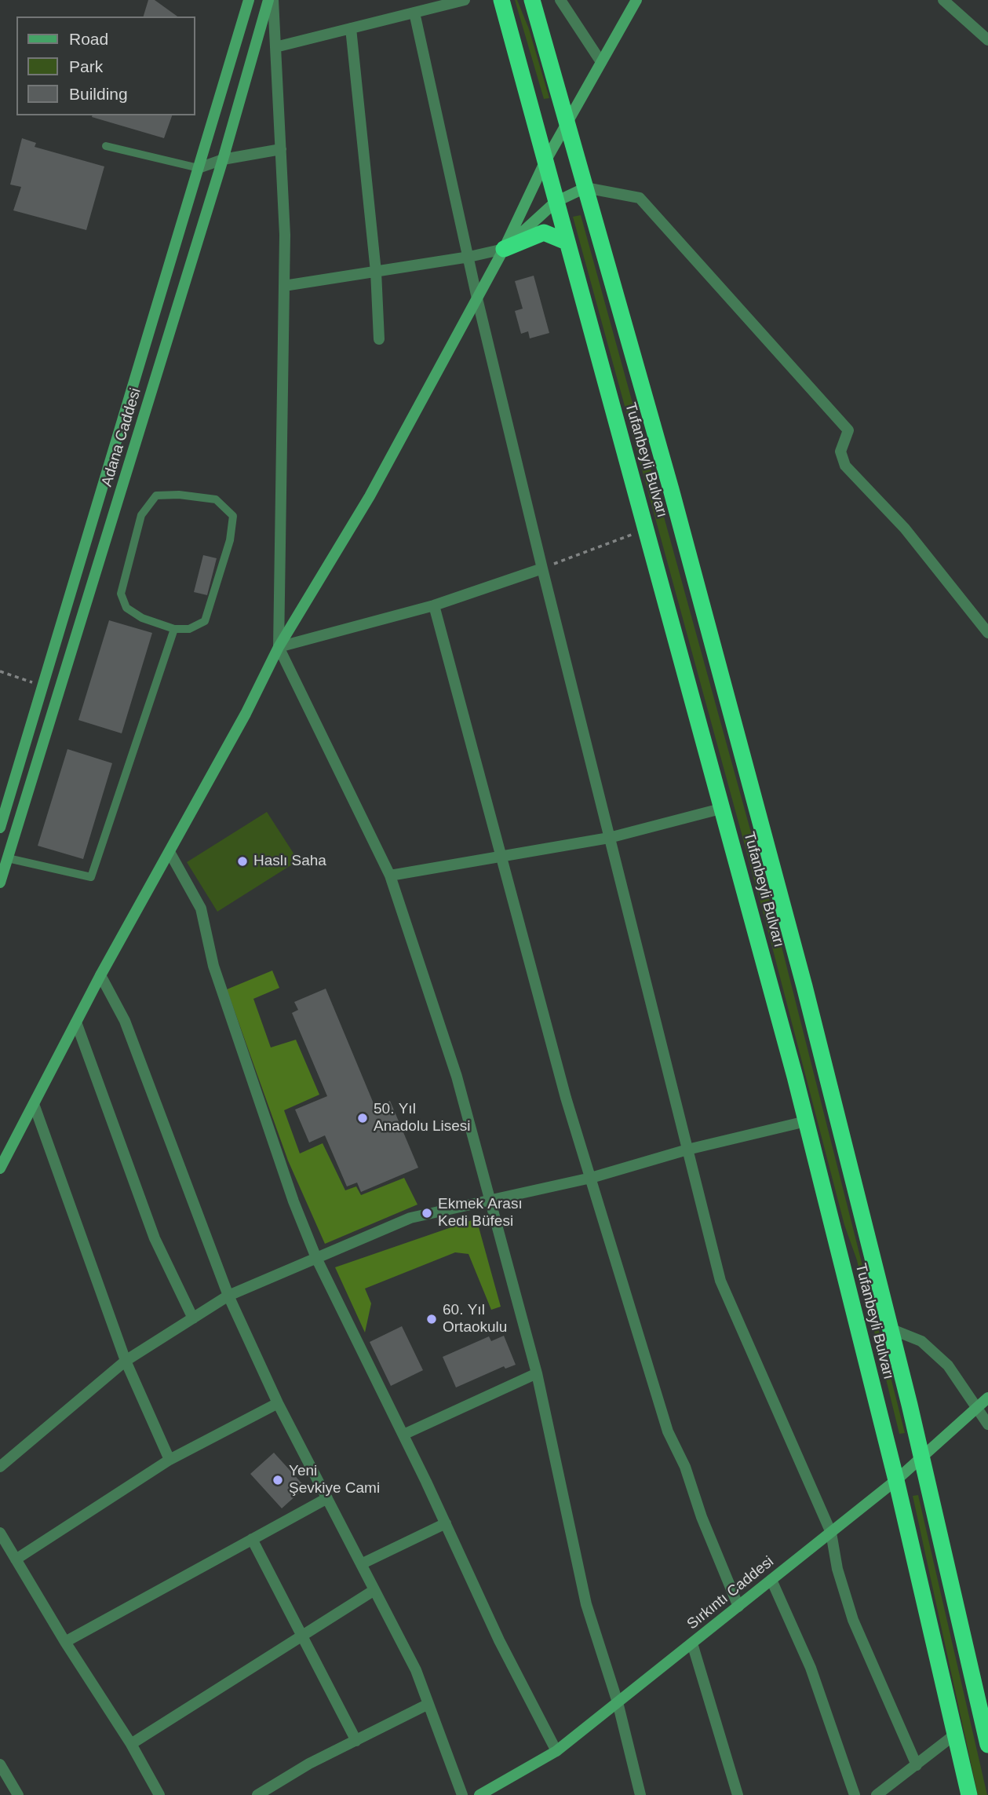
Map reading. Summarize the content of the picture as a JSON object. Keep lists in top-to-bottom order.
{
  "streets": {
    "highway": ["Tufanbeyli Bulvarı"],
    "street": ["Adana Caddesi", "Sırkıntı Caddesi"]
  },
  "crossings": [
    ["Tufanbeyli Bulvarı", "Sırkıntı Caddesi"]
  ],
  "places": [
    "Haslı Saha",
    "50. Yıl Anadolu Lisesi",
    "Ekmek Arası Kedi Büfesi",
    "60. Yıl Ortaokulu",
    "Yeni Şevkiye Cami"
  ],
  "legend": ["Road", "Park", "Building"]
}
